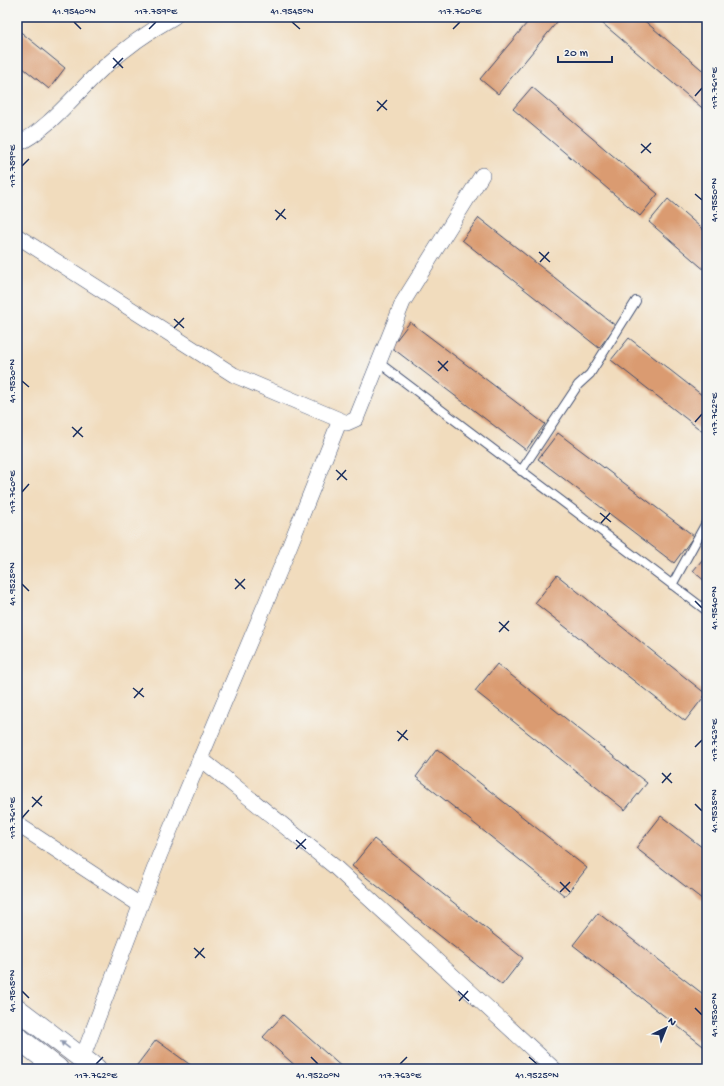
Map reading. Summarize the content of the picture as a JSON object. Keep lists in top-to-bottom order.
{
  "scale_bar": "20 m",
  "north": "top right",
  "coordinates": [
    "41.9540°N",
    "117.759°E",
    "41.9545°N",
    "117.760°E",
    "117.761°E",
    "41.9550°N",
    "41.9530°N",
    "117.762°E",
    "41.9525°N",
    "117.763°E",
    "41.9535°N",
    "41.9515°N",
    "41.9520°N"
  ]
}
